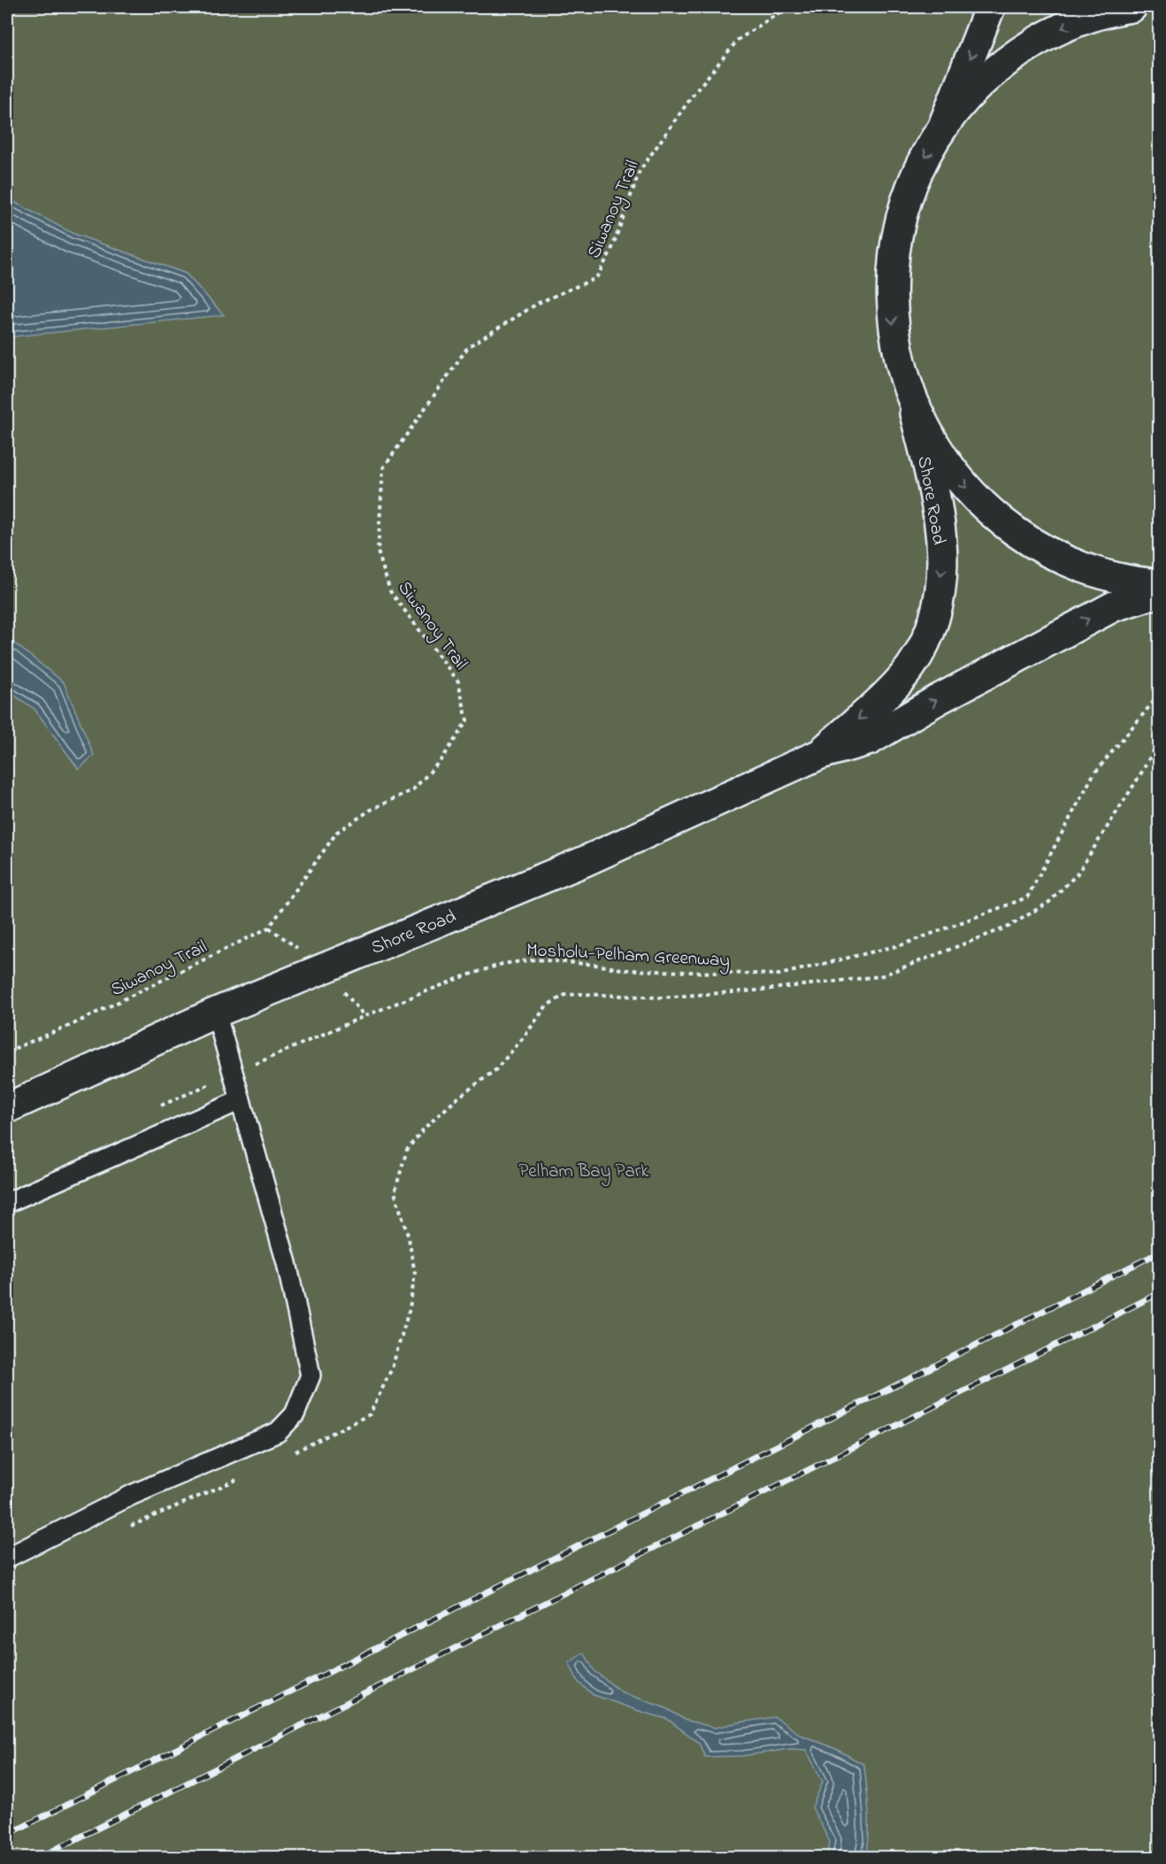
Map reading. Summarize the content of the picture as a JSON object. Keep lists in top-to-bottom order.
{
  "streets": {
    "main road": ["Shore Road"],
    "path": ["Siwanoy Trail", "Mosholu-Pelham Greenway"]
  },
  "parks": ["Pelham Bay Park"]
}
